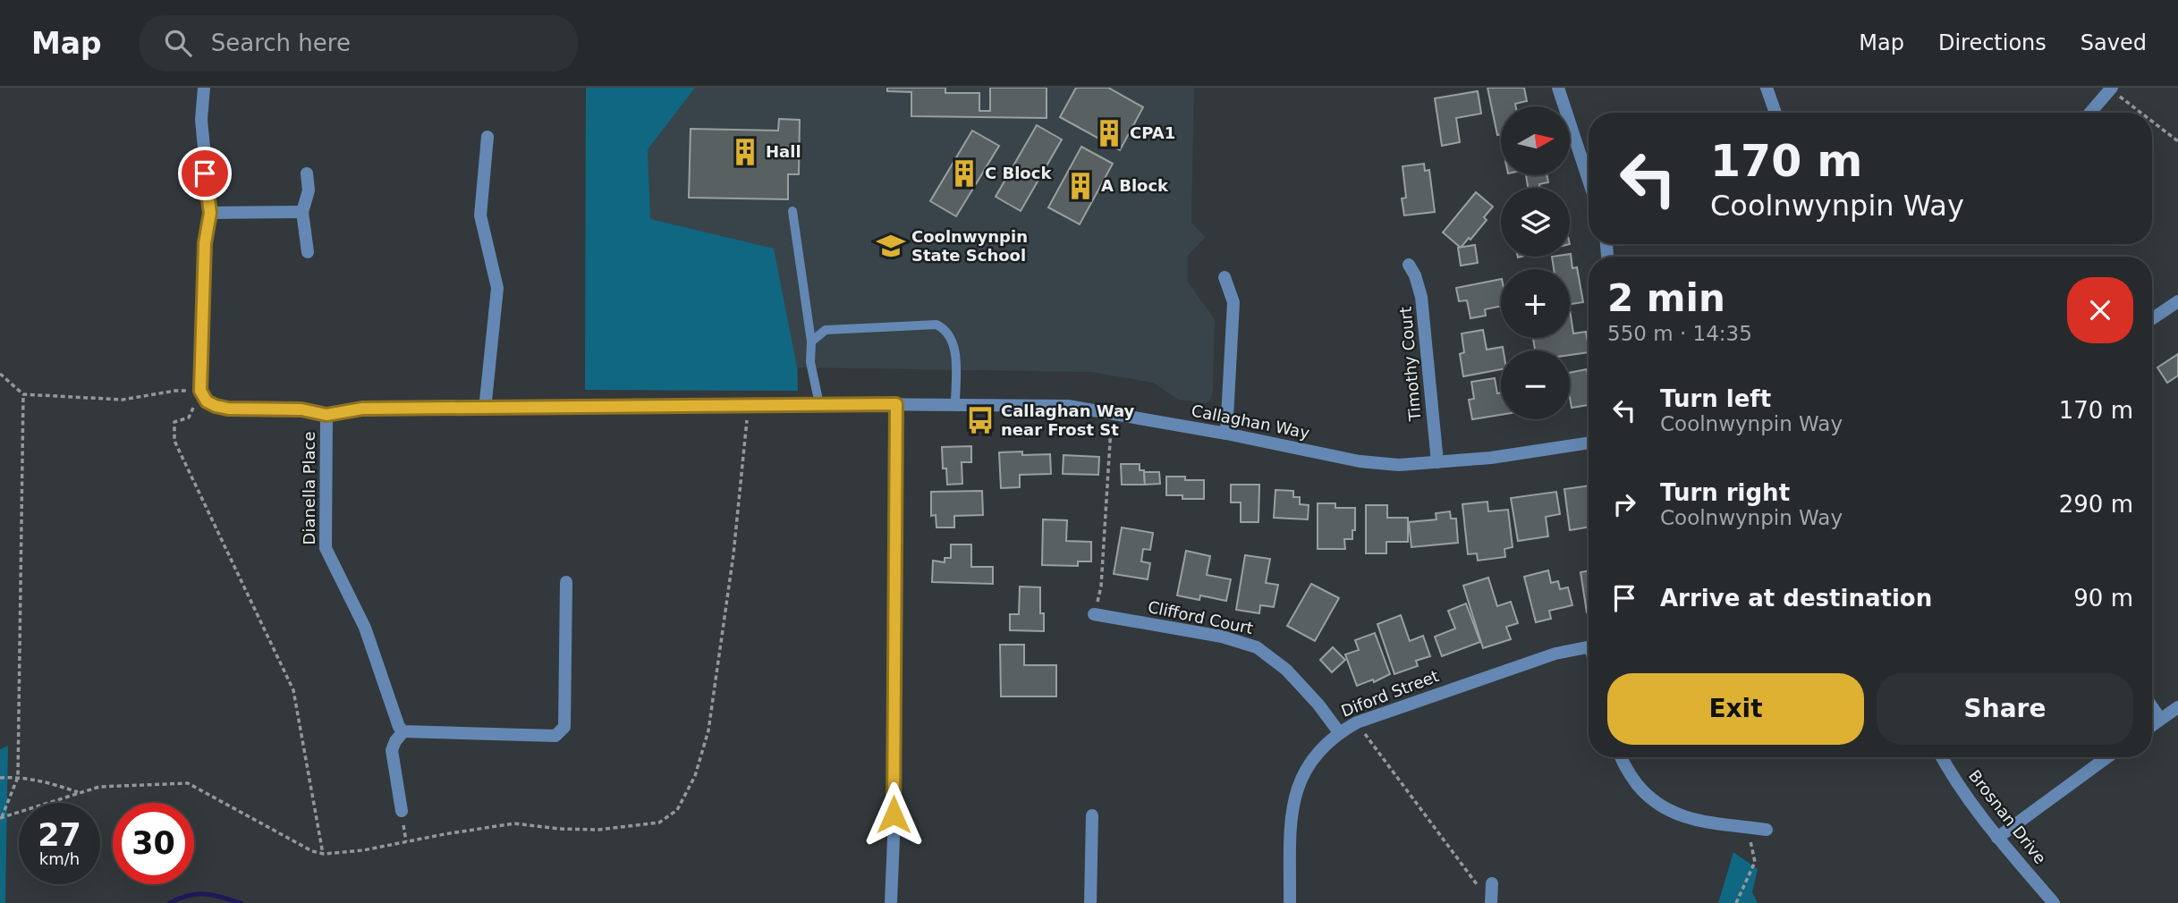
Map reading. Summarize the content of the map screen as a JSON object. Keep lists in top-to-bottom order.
{
  "streets": {
    "street": [
      "Timothy Court",
      "Callaghan Way",
      "Dianella Place",
      "Clifford Court",
      "Diford Street",
      "Brosnan Drive"
    ]
  },
  "crossings": [
    ["Timothy Court", "Callaghan Way"],
    ["Callaghan Way", "Dianella Place"],
    ["Clifford Court", "Diford Street"]
  ],
  "places": {
    "building": [
      "CPA1",
      "Hall",
      "C Block",
      "A Block"
    ],
    "school or university": ["Coolnwynpin State School"],
    "bus stop": ["Callaghan Way near Frost St"]
  },
  "north": "right",
  "page": {
    "header": "Map",
    "search": "Search here",
    "nav": ["Map", "Directions", "Saved"],
    "map_buttons": ["+", "−"],
    "turn": ["170 m", "Coolnwynpin Way"],
    "heading": ["2 min", "550 m · 14:35"],
    "list": [
      {
        "name": "Turn left",
        "note": "Coolnwynpin Way",
        "value": "170 m"
      },
      {
        "name": "Turn right",
        "note": "Coolnwynpin Way",
        "value": "290 m"
      },
      {
        "name": "Arrive at destination",
        "value": "90 m"
      }
    ],
    "buttons": ["Exit", "Share"],
    "speed": "27 km/h",
    "limit": "30"
  }
}
